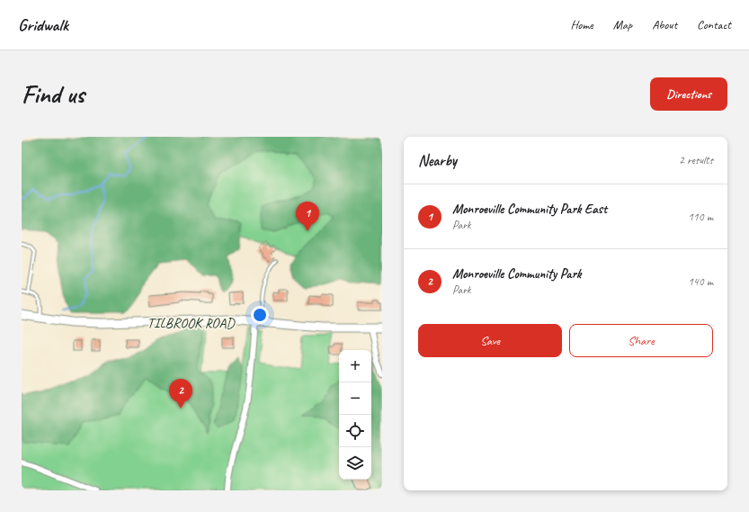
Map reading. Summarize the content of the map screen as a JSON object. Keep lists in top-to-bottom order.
{
  "streets": {
    "street": ["TILBROOK ROAD"]
  },
  "page": {
    "header": "Gridwalk",
    "nav": [
      "Home",
      "Map",
      "About",
      "Contact"
    ],
    "buttons": [
      "Directions",
      ["Save", "Share"]
    ],
    "title": "Find us",
    "heading": ["Nearby", "2 results"],
    "list": [
      {
        "mark": "1",
        "name": "Monroeville Community Park East",
        "note": "Park",
        "value": "110 m"
      },
      {
        "mark": "2",
        "name": "Monroeville Community Park",
        "note": "Park",
        "value": "140 m"
      }
    ],
    "pins": ["1", "2"],
    "map_buttons": ["+", "−"]
  }
}
